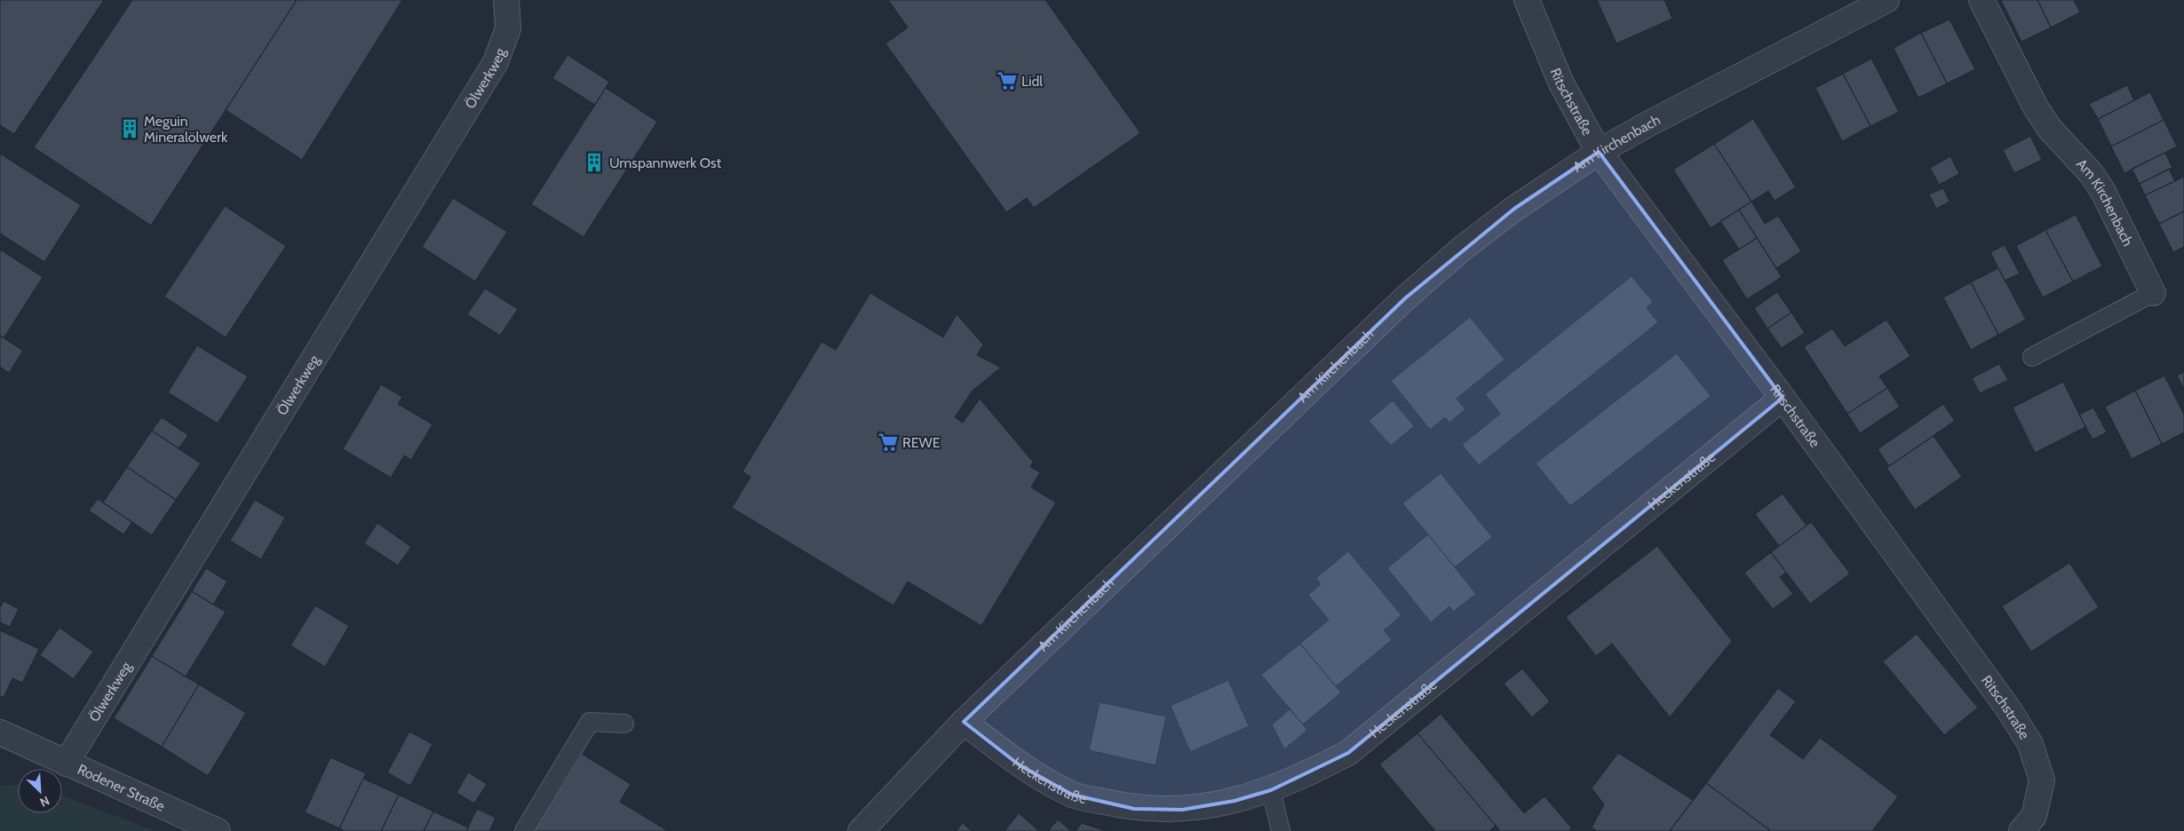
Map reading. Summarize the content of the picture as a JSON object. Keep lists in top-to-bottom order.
{
  "streets": {
    "street": [
      "Ölwerkweg",
      "Ritschstraße",
      "Am Kirchenbach",
      "Heckenstraße",
      "Rodener Straße"
    ]
  },
  "crossings": [
    ["Ölwerkweg", "Rodener Straße"],
    ["Ritschstraße", "Am Kirchenbach"],
    ["Ritschstraße", "Heckenstraße"],
    ["Am Kirchenbach", "Heckenstraße"]
  ],
  "places": {
    "supermarket": ["Lidl", "REWE"],
    "building": ["Meguin Mineralölwerk", "Umspannwerk Ost"]
  },
  "north": "bottom right"
}
